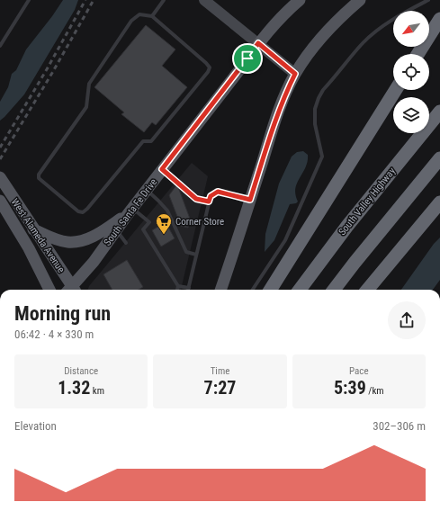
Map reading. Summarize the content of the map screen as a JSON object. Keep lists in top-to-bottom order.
{
  "streets": {
    "highway": ["South Valley Highway"],
    "main road": ["South Santa Fe Drive", "West Alameda Avenue"]
  },
  "places": {
    "supermarket": ["Corner Store"]
  },
  "north": "bottom left",
  "page": {
    "heading": ["Morning run", "06:42 · 4 × 330 m"],
    "stats": [
      ["Distance", "1.32 km"],
      ["Time", "7:27"],
      ["Pace", "5:39 /km"]
    ],
    "chart": ["Elevation", "302–306 m"]
  }
}
